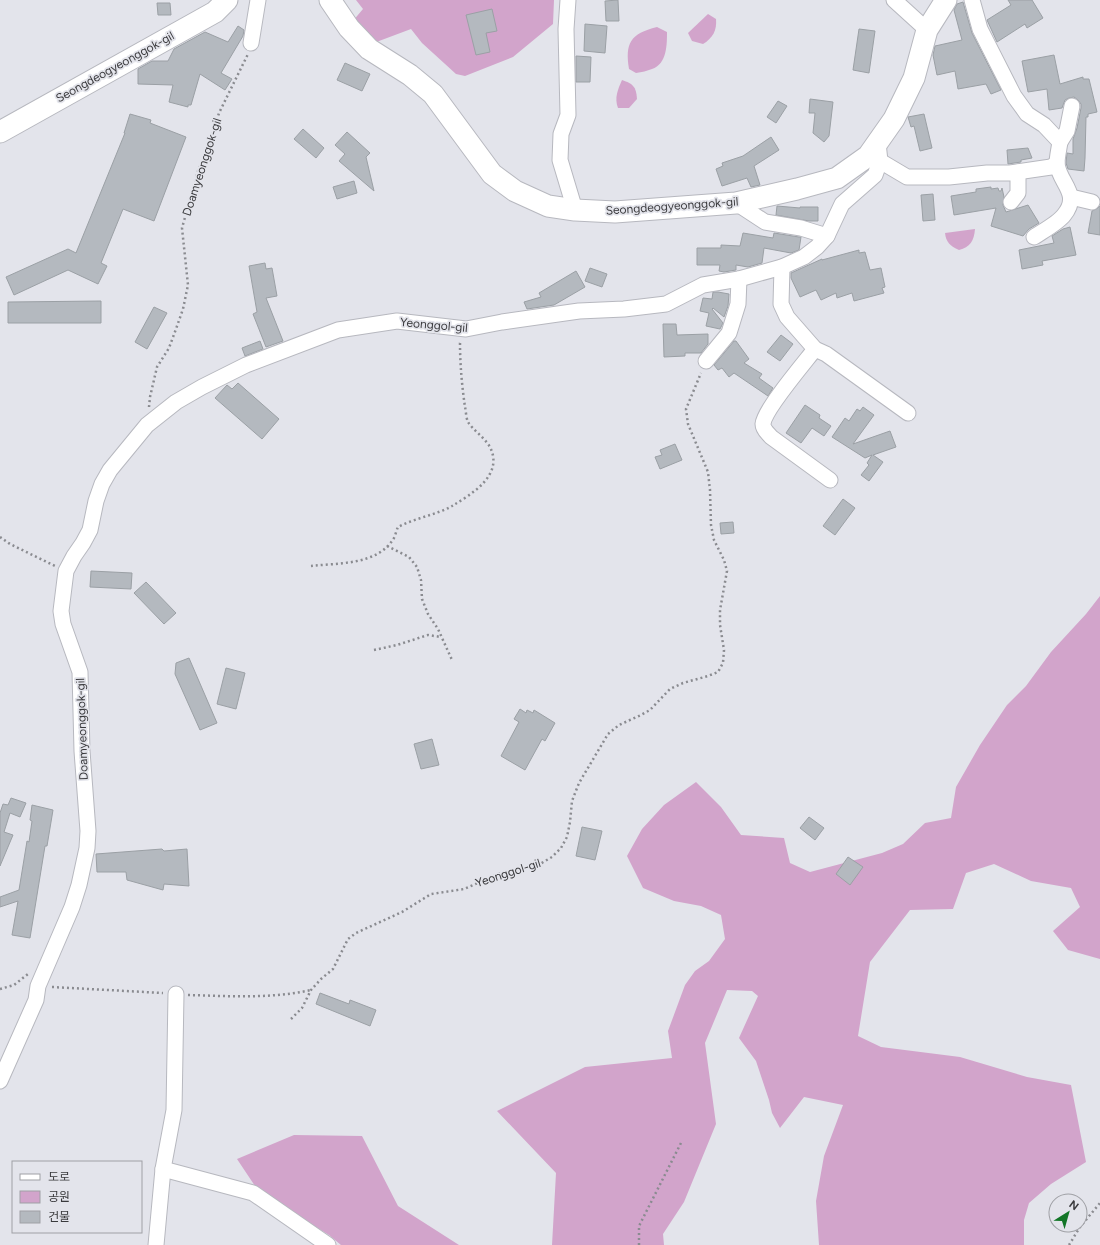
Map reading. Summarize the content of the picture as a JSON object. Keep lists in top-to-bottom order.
{
  "streets": {
    "main road": ["Seongdeogyeonggok-gil"],
    "street": ["Doamyeonggok-gil", "Yeonggol-gil"]
  },
  "crossings": [
    ["Seongdeogyeonggok-gil", "Yeonggol-gil"],
    ["Doamyeonggok-gil", "Yeonggol-gil"]
  ],
  "legend": ["도로", "공원", "건물"],
  "north": "top right"
}
